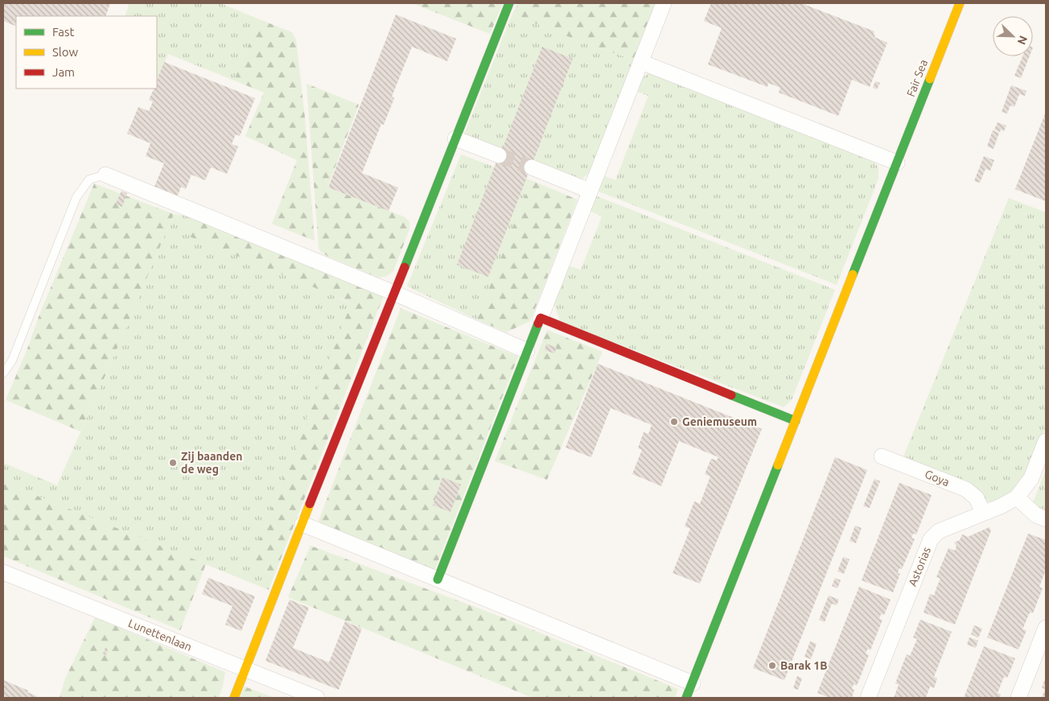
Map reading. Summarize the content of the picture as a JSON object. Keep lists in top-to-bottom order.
{
  "streets": {
    "street": [
      "Fair Sea",
      "Goya",
      "Astorias",
      "Lunettenlaan"
    ]
  },
  "crossings": [
    ["Goya", "Astorias"]
  ],
  "places": ["Geniemuseum", "Zij baanden de weg", "Barak 1B"],
  "legend": ["Fast", "Slow", "Jam"],
  "north": "bottom right"
}
